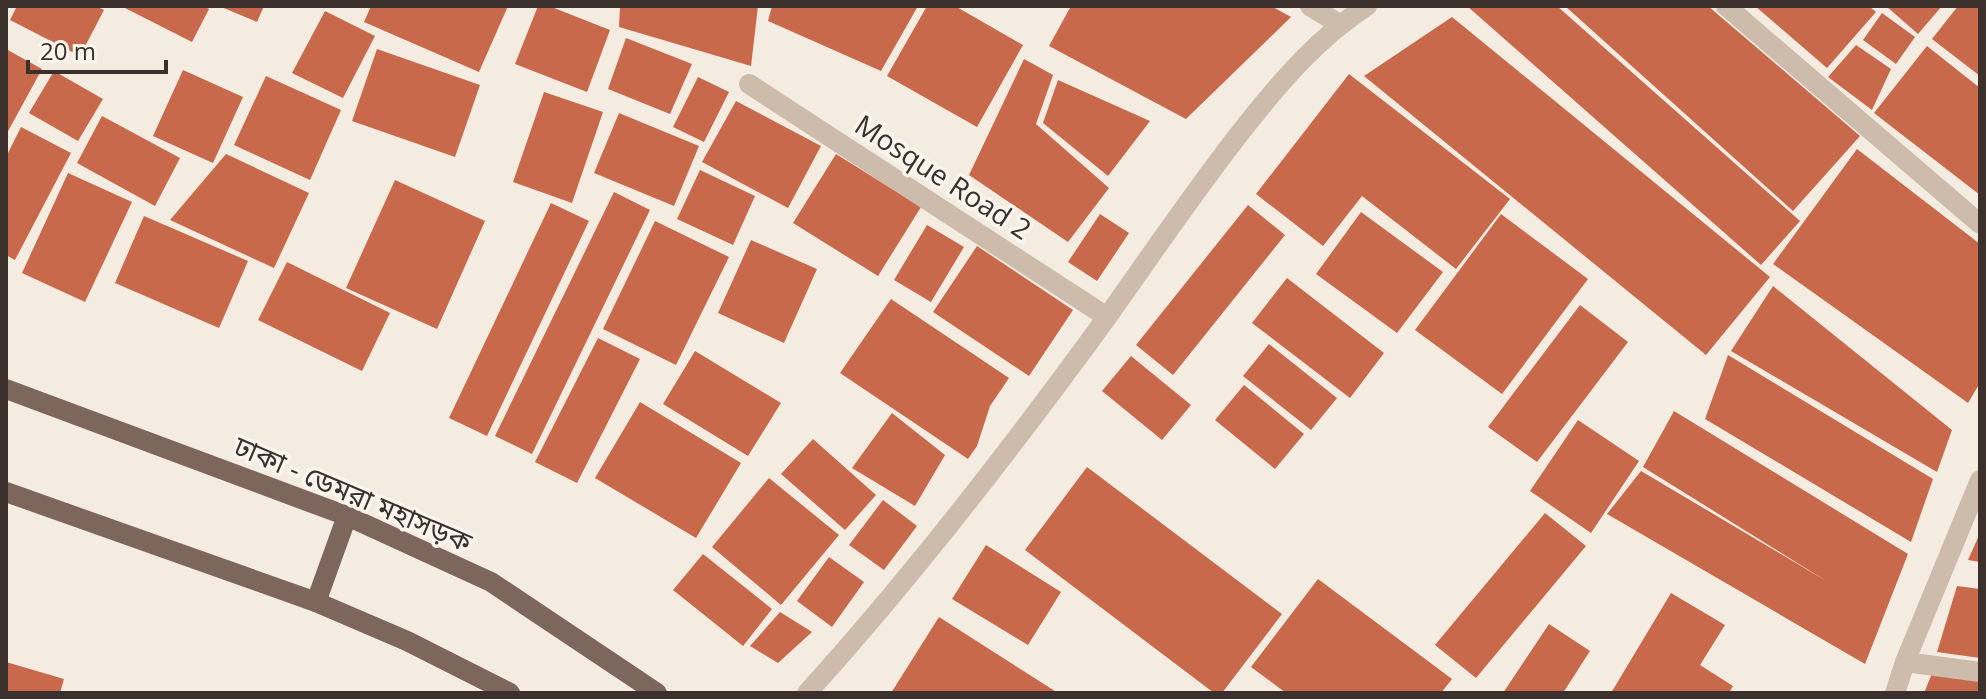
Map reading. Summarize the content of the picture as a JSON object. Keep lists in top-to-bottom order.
{
  "streets": {
    "main road": ["ঢাকা - ডেমরা মহাসড়ক"],
    "street": ["Mosque Road 2"]
  },
  "scale_bar": "20 m"
}
